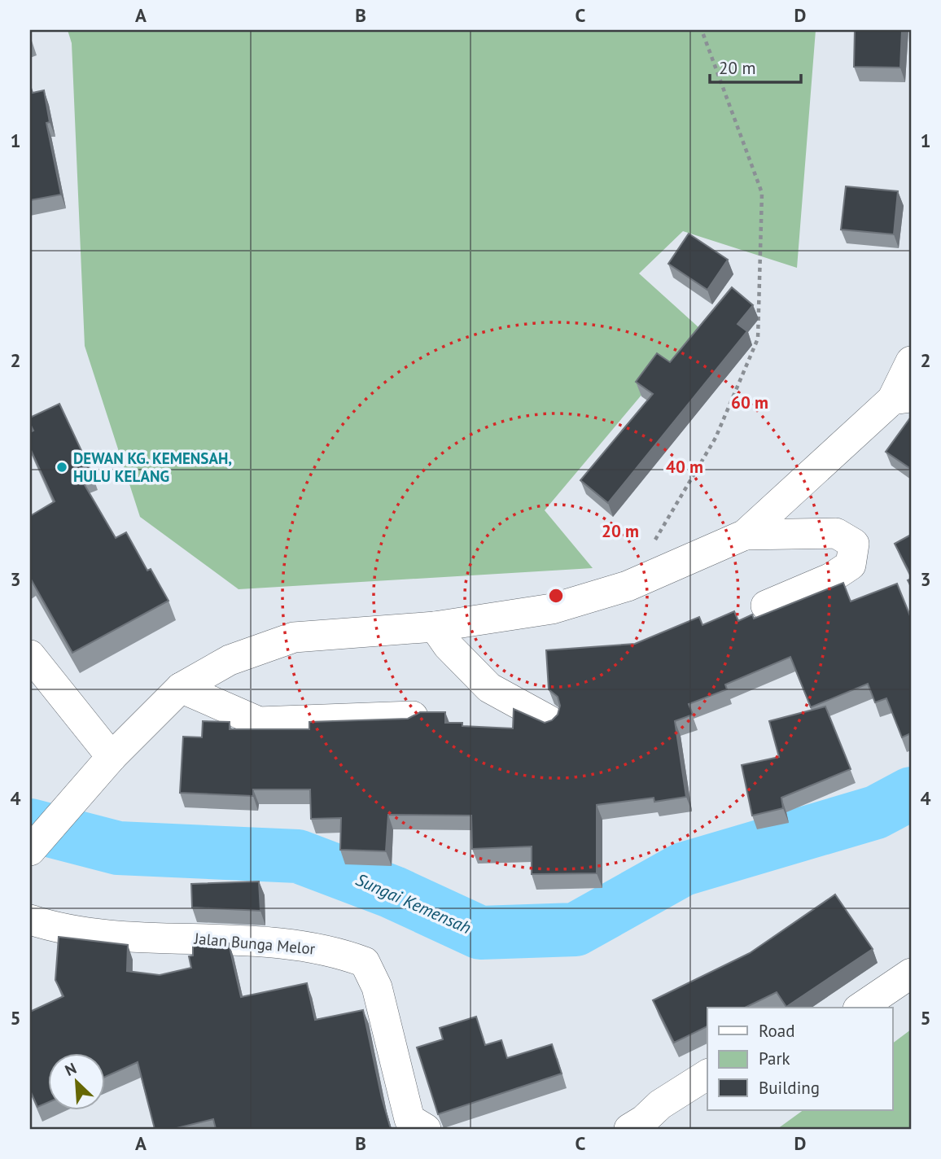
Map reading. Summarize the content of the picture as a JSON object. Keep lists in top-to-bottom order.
{
  "streets": {
    "street": ["Jalan Bunga Melor"]
  },
  "water": ["Sungai Kemensah"],
  "places": ["DEWAN KG. KEMENSAH, HULU KELANG"],
  "legend": ["Road", "Park", "Building"],
  "scale_bar": "20 m",
  "north": "top left",
  "grid": {
    "columns": [
      "A",
      "B",
      "C",
      "D"
    ],
    "rows": [
      "1",
      "2",
      "3",
      "4",
      "5"
    ]
  },
  "rings": ["60 m", "40 m", "20 m"]
}
